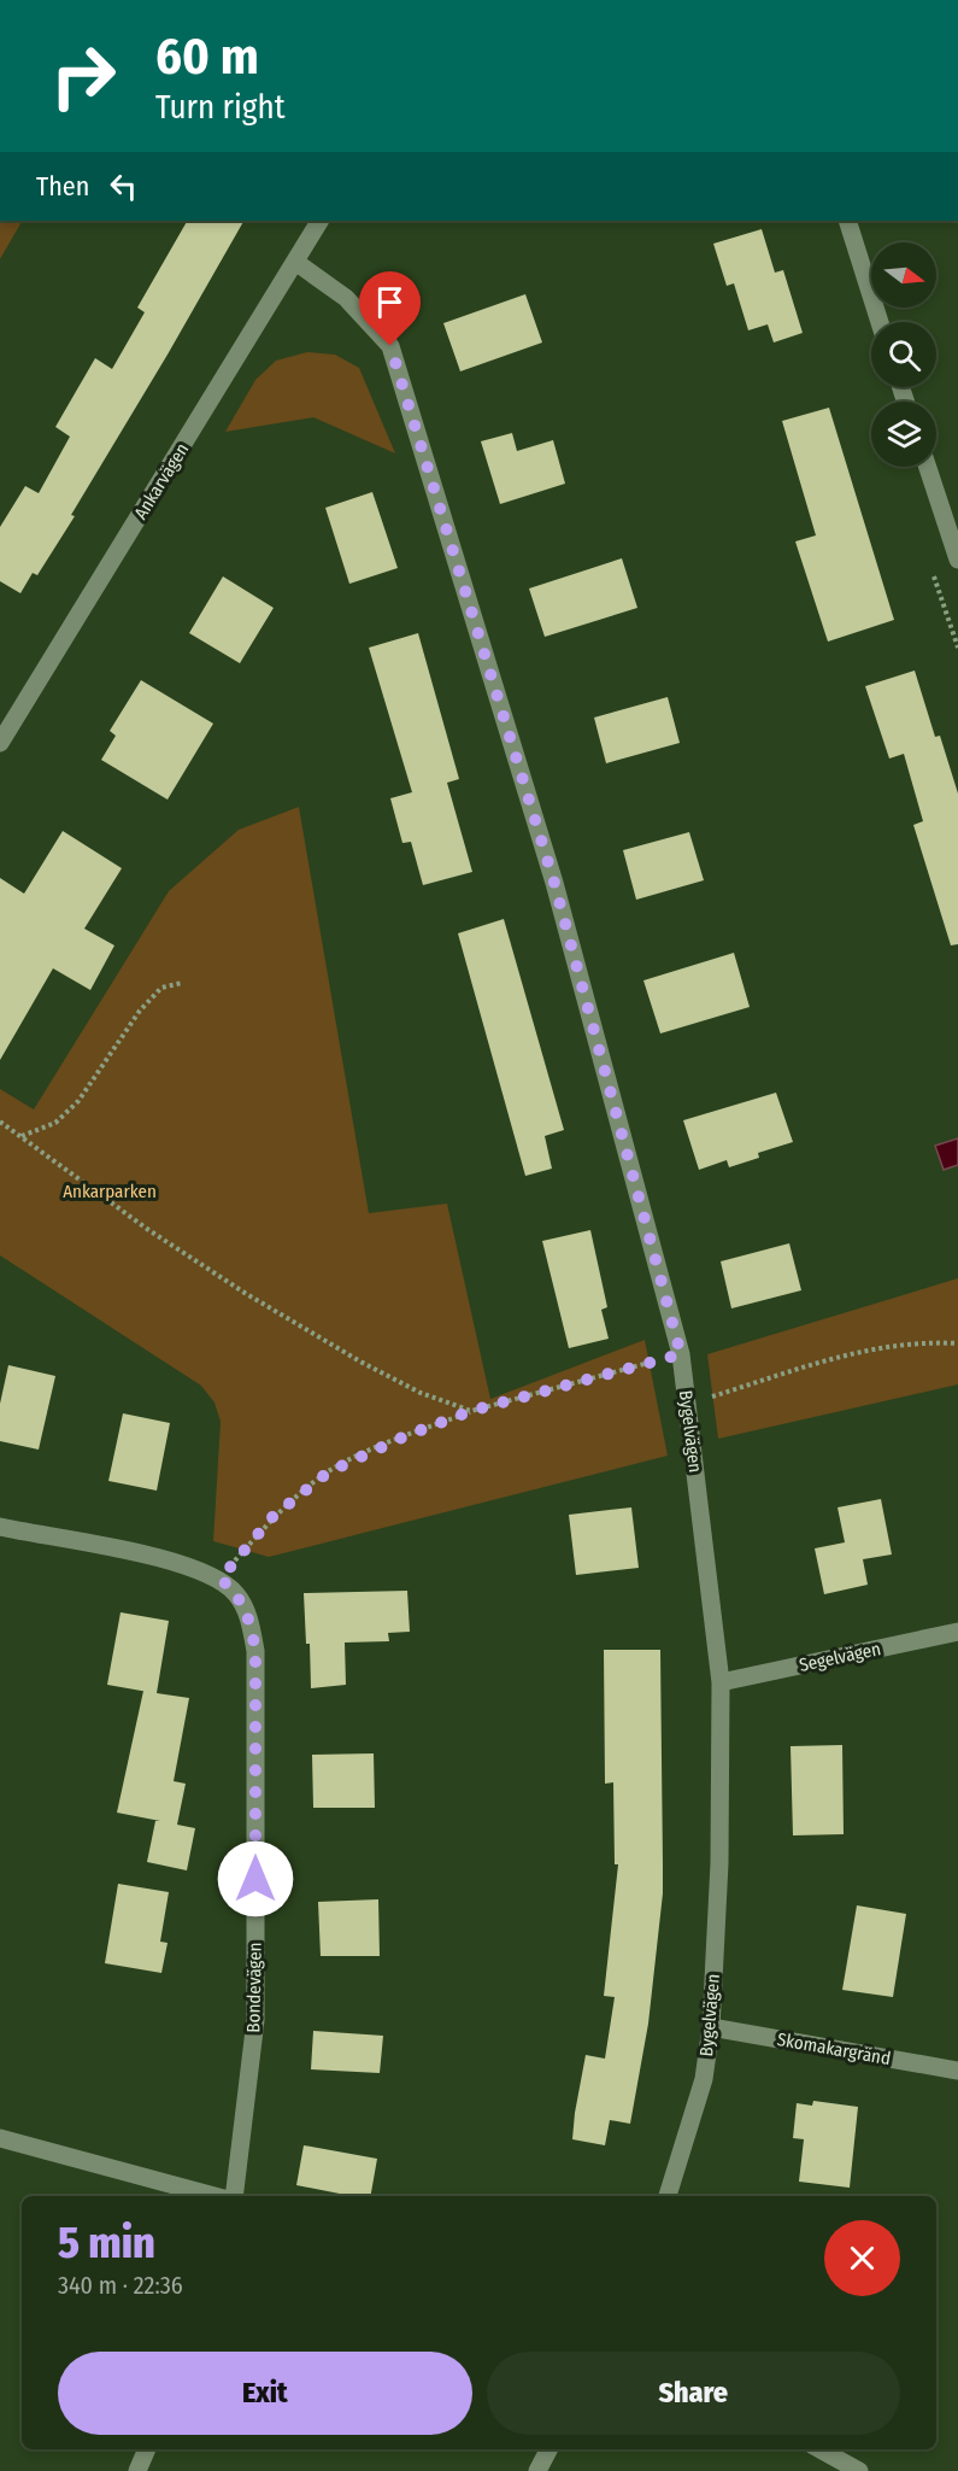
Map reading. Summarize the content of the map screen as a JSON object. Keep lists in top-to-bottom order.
{
  "streets": {
    "street": [
      "Ankarvägen",
      "Bygelvägen",
      "Segelvägen",
      "Bondevägen",
      "Skomakargränd"
    ]
  },
  "crossings": [
    ["Ankarvägen", "Bygelvägen"],
    ["Bygelvägen", "Segelvägen"],
    ["Bygelvägen", "Skomakargränd"]
  ],
  "parks": ["Ankarparken"],
  "north": "right",
  "page": {
    "turn": ["60 m", "Turn right"],
    "then": "Then",
    "heading": ["5 min", "340 m · 22:36"],
    "buttons": ["Exit", "Share"]
  }
}
